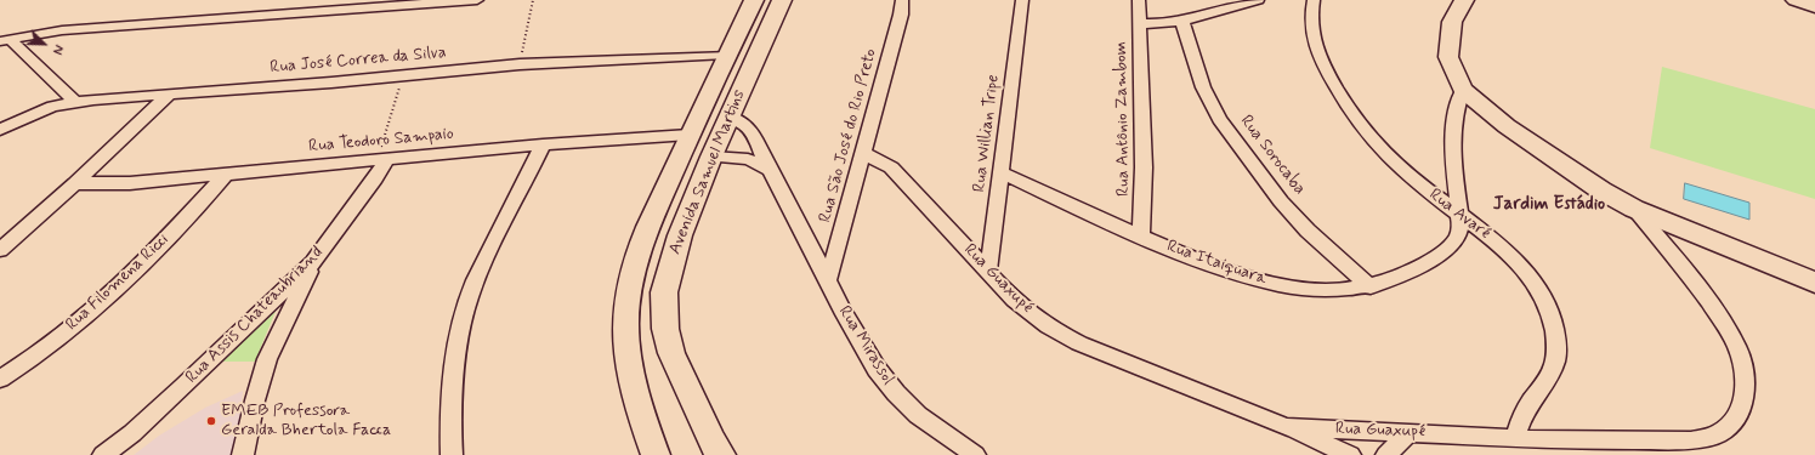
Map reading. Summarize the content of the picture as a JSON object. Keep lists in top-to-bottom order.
{
  "streets": {
    "main road": ["Avenida Samuel Martins"],
    "street": [
      "Rua José Correa da Silva",
      "Rua Antônio Zambom",
      "Rua Willian Tripe",
      "Rua São José do Rio Preto",
      "Rua Teodoro Sampaio",
      "Rua Sorocaba",
      "Rua Avaré",
      "Rua Itaiquara",
      "Rua Guaxupé",
      "Rua Filomena Ricci",
      "Rua Assis Chateaubriand",
      "Rua Mirassol"
    ]
  },
  "crossings": [
    ["Rua José Correa da Silva", "Avenida Samuel Martins"],
    ["Rua Antônio Zambom", "Rua Itaiquara"],
    ["Rua Willian Tripe", "Rua Itaiquara"],
    ["Rua Willian Tripe", "Rua Guaxupé"],
    ["Rua São José do Rio Preto", "Rua Guaxupé"],
    ["Rua São José do Rio Preto", "Rua Mirassol"],
    ["Rua Teodoro Sampaio", "Avenida Samuel Martins"],
    ["Rua Teodoro Sampaio", "Rua Filomena Ricci"],
    ["Rua Teodoro Sampaio", "Rua Assis Chateaubriand"],
    ["Rua Sorocaba", "Rua Itaiquara"],
    ["Avenida Samuel Martins", "Rua Mirassol"],
    ["Rua Avaré", "Rua Itaiquara"],
    ["Rua Avaré", "Rua Guaxupé"]
  ],
  "districts": ["Jardim Estádio"],
  "places": ["EMEB Professora Geralda Bhertola Facca"],
  "north": "bottom right"
}
